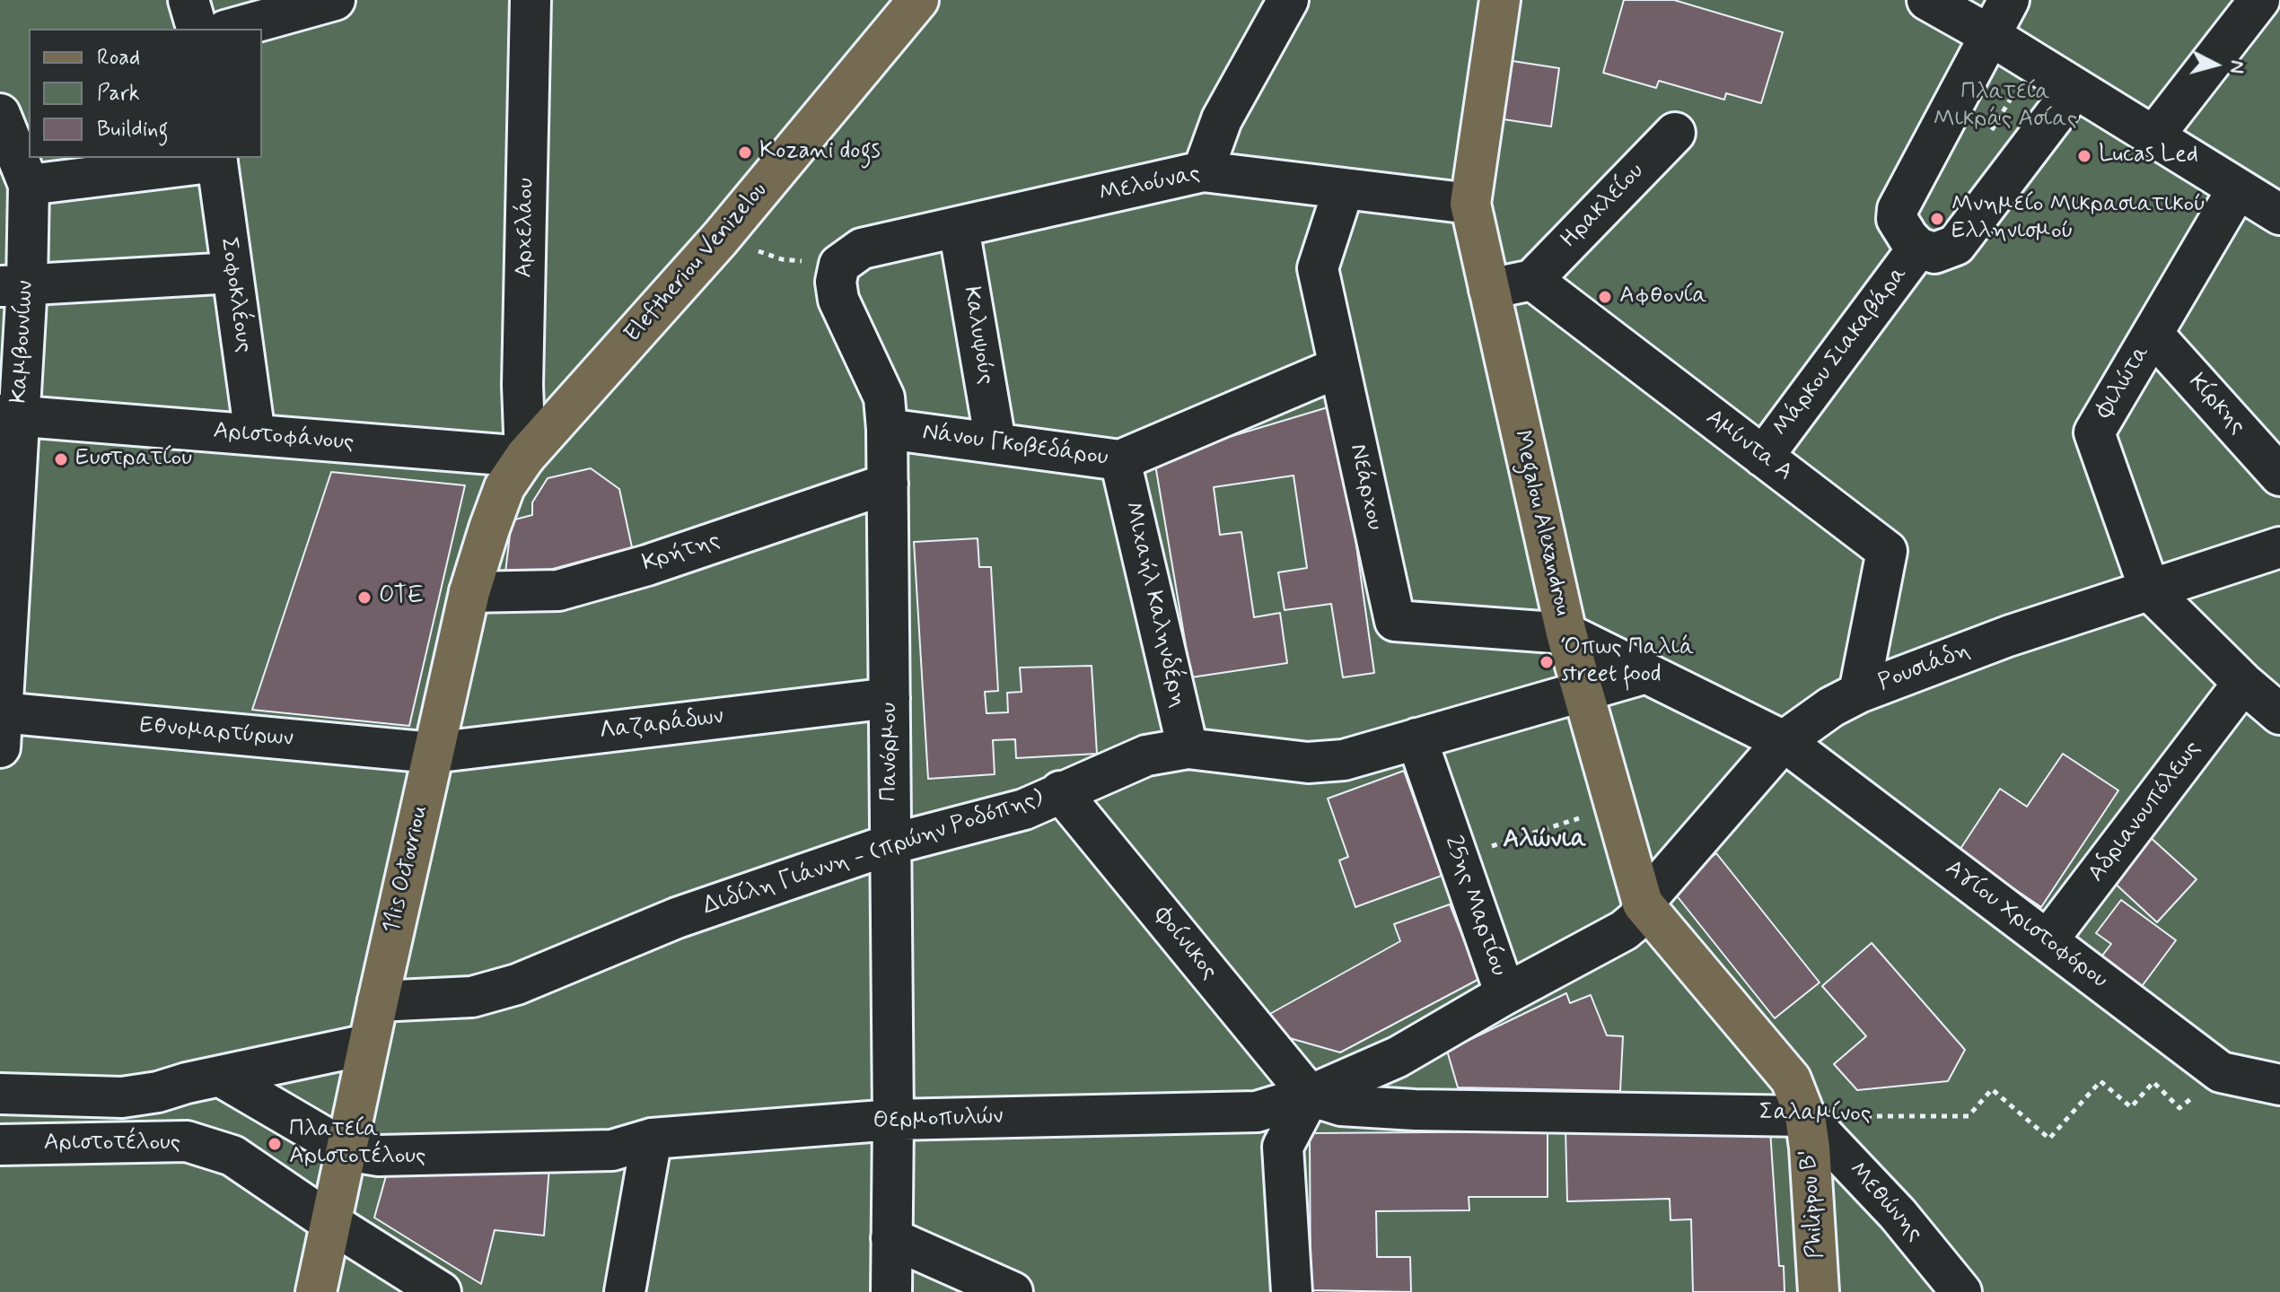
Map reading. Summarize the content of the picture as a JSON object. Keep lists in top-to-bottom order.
{
  "streets": {
    "main road": [
      "Eleftheriou Venizelou",
      "Megalou Alexandrou",
      "11is Octovriou",
      "Philippou B'"
    ],
    "street": [
      "Μελούνας",
      "Ηρακλείου",
      "Αρχελάου",
      "Σοφοκλέους",
      "Καλυψούς",
      "Καμβουνίων",
      "Μάρκου Σιακαβάρα",
      "Φιλώτα",
      "Κίρκης",
      "Αριστοφάνους",
      "Νάνου Γκοβεδάρου",
      "Αμύντα A",
      "Νεάρχου",
      "Κρήτης",
      "Μιχαήλ Καληνδέρη",
      "Ρουσιάδη",
      "Λαζαράδων",
      "Εθνομαρτύρων",
      "Πανόρμου",
      "Αδριανουπόλεως",
      "Διδίλη Γιάννη - (πρώην Ροδόπης)",
      "25ης Μαρτίου",
      "Αγίου Χριστοφόρου",
      "Φοίνικος",
      "Σαλαμίνος",
      "Θερμοπυλών",
      "Αριστοτέλους",
      "Μεθώνης"
    ]
  },
  "crossings": [
    ["Μελούνας", "Καλυψούς"],
    ["Μελούνας", "Νεάρχου"],
    ["Μελούνας", "Megalou Alexandrou"],
    ["Μελούνας", "Πανόρμου"],
    ["Ηρακλείου", "Αμύντα A"],
    ["Αρχελάου", "Eleftheriou Venizelou"],
    ["Αρχελάου", "Αριστοφάνους"],
    ["Αρχελάου", "11is Octovriou"],
    ["Eleftheriou Venizelou", "Αριστοφάνους"],
    ["Eleftheriou Venizelou", "11is Octovriou"],
    ["Σοφοκλέους", "Αριστοφάνους"],
    ["Καλυψούς", "Νάνου Γκοβεδάρου"],
    ["Καμβουνίων", "Αριστοφάνους"],
    ["Καμβουνίων", "Εθνομαρτύρων"],
    ["Μάρκου Σιακαβάρα", "Αμύντα A"],
    ["Φιλώτα", "Κίρκης"],
    ["Φιλώτα", "Ρουσιάδη"],
    ["Αριστοφάνους", "11is Octovriou"],
    ["Νάνου Γκοβεδάρου", "Νεάρχου"],
    ["Νάνου Γκοβεδάρου", "Μιχαήλ Καληνδέρη"],
    ["Νάνου Γκοβεδάρου", "Πανόρμου"],
    ["Αμύντα A", "Ρουσιάδη"],
    ["Νεάρχου", "Megalou Alexandrou"],
    ["Νεάρχου", "Αγίου Χριστοφόρου"],
    ["Megalou Alexandrou", "Ρουσιάδη"],
    ["Megalou Alexandrou", "Διδίλη Γιάννη - (πρώην Ροδόπης)"],
    ["Megalou Alexandrou", "25ης Μαρτίου"],
    ["Megalou Alexandrou", "Αγίου Χριστοφόρου"],
    ["Megalou Alexandrou", "Σαλαμίνος"],
    ["Megalou Alexandrou", "Μεθώνης"],
    ["Megalou Alexandrou", "Philippou B'"],
    ["Κρήτης", "Πανόρμου"],
    ["Κρήτης", "11is Octovriou"],
    ["Μιχαήλ Καληνδέρη", "Διδίλη Γιάννη - (πρώην Ροδόπης)"],
    ["Ρουσιάδη", "25ης Μαρτίου"],
    ["Ρουσιάδη", "Αγίου Χριστοφόρου"],
    ["Λαζαράδων", "Εθνομαρτύρων"],
    ["Λαζαράδων", "Πανόρμου"],
    ["Λαζαράδων", "11is Octovriou"],
    ["Εθνομαρτύρων", "11is Octovriou"],
    ["Πανόρμου", "Διδίλη Γιάννη - (πρώην Ροδόπης)"],
    ["Πανόρμου", "Θερμοπυλών"],
    ["Αδριανουπόλεως", "Αγίου Χριστοφόρου"],
    ["Διδίλη Γιάννη - (πρώην Ροδόπης)", "11is Octovriou"],
    ["Διδίλη Γιάννη - (πρώην Ροδόπης)", "25ης Μαρτίου"],
    ["Διδίλη Γιάννη - (πρώην Ροδόπης)", "Αγίου Χριστοφόρου"],
    ["Διδίλη Γιάννη - (πρώην Ροδόπης)", "Φοίνικος"],
    ["11is Octovriou", "Θερμοπυλών"],
    ["11is Octovriou", "Αριστοτέλους"],
    ["25ης Μαρτίου", "Θερμοπυλών"],
    ["Αγίου Χριστοφόρου", "Σαλαμίνος"],
    ["Φοίνικος", "Σαλαμίνος"],
    ["Φοίνικος", "Θερμοπυλών"],
    ["Σαλαμίνος", "Θερμοπυλών"],
    ["Σαλαμίνος", "Μεθώνης"],
    ["Σαλαμίνος", "Philippou B'"],
    ["Μεθώνης", "Philippou B'"]
  ],
  "districts": ["Αλώνια"],
  "parks": ["Πλατεία Μικράς Ασίας"],
  "places": [
    "Kozani dogs",
    "Lucas Led",
    "Μνημείο Μικρασιατικού Ελληνισμού",
    "Αφθονία",
    "Ευστρατίου",
    "OTE",
    "Όπως Παλιά street food",
    "Πλατεία Αριστοτέλους"
  ],
  "legend": ["Road", "Park", "Building"],
  "north": "right"
}
